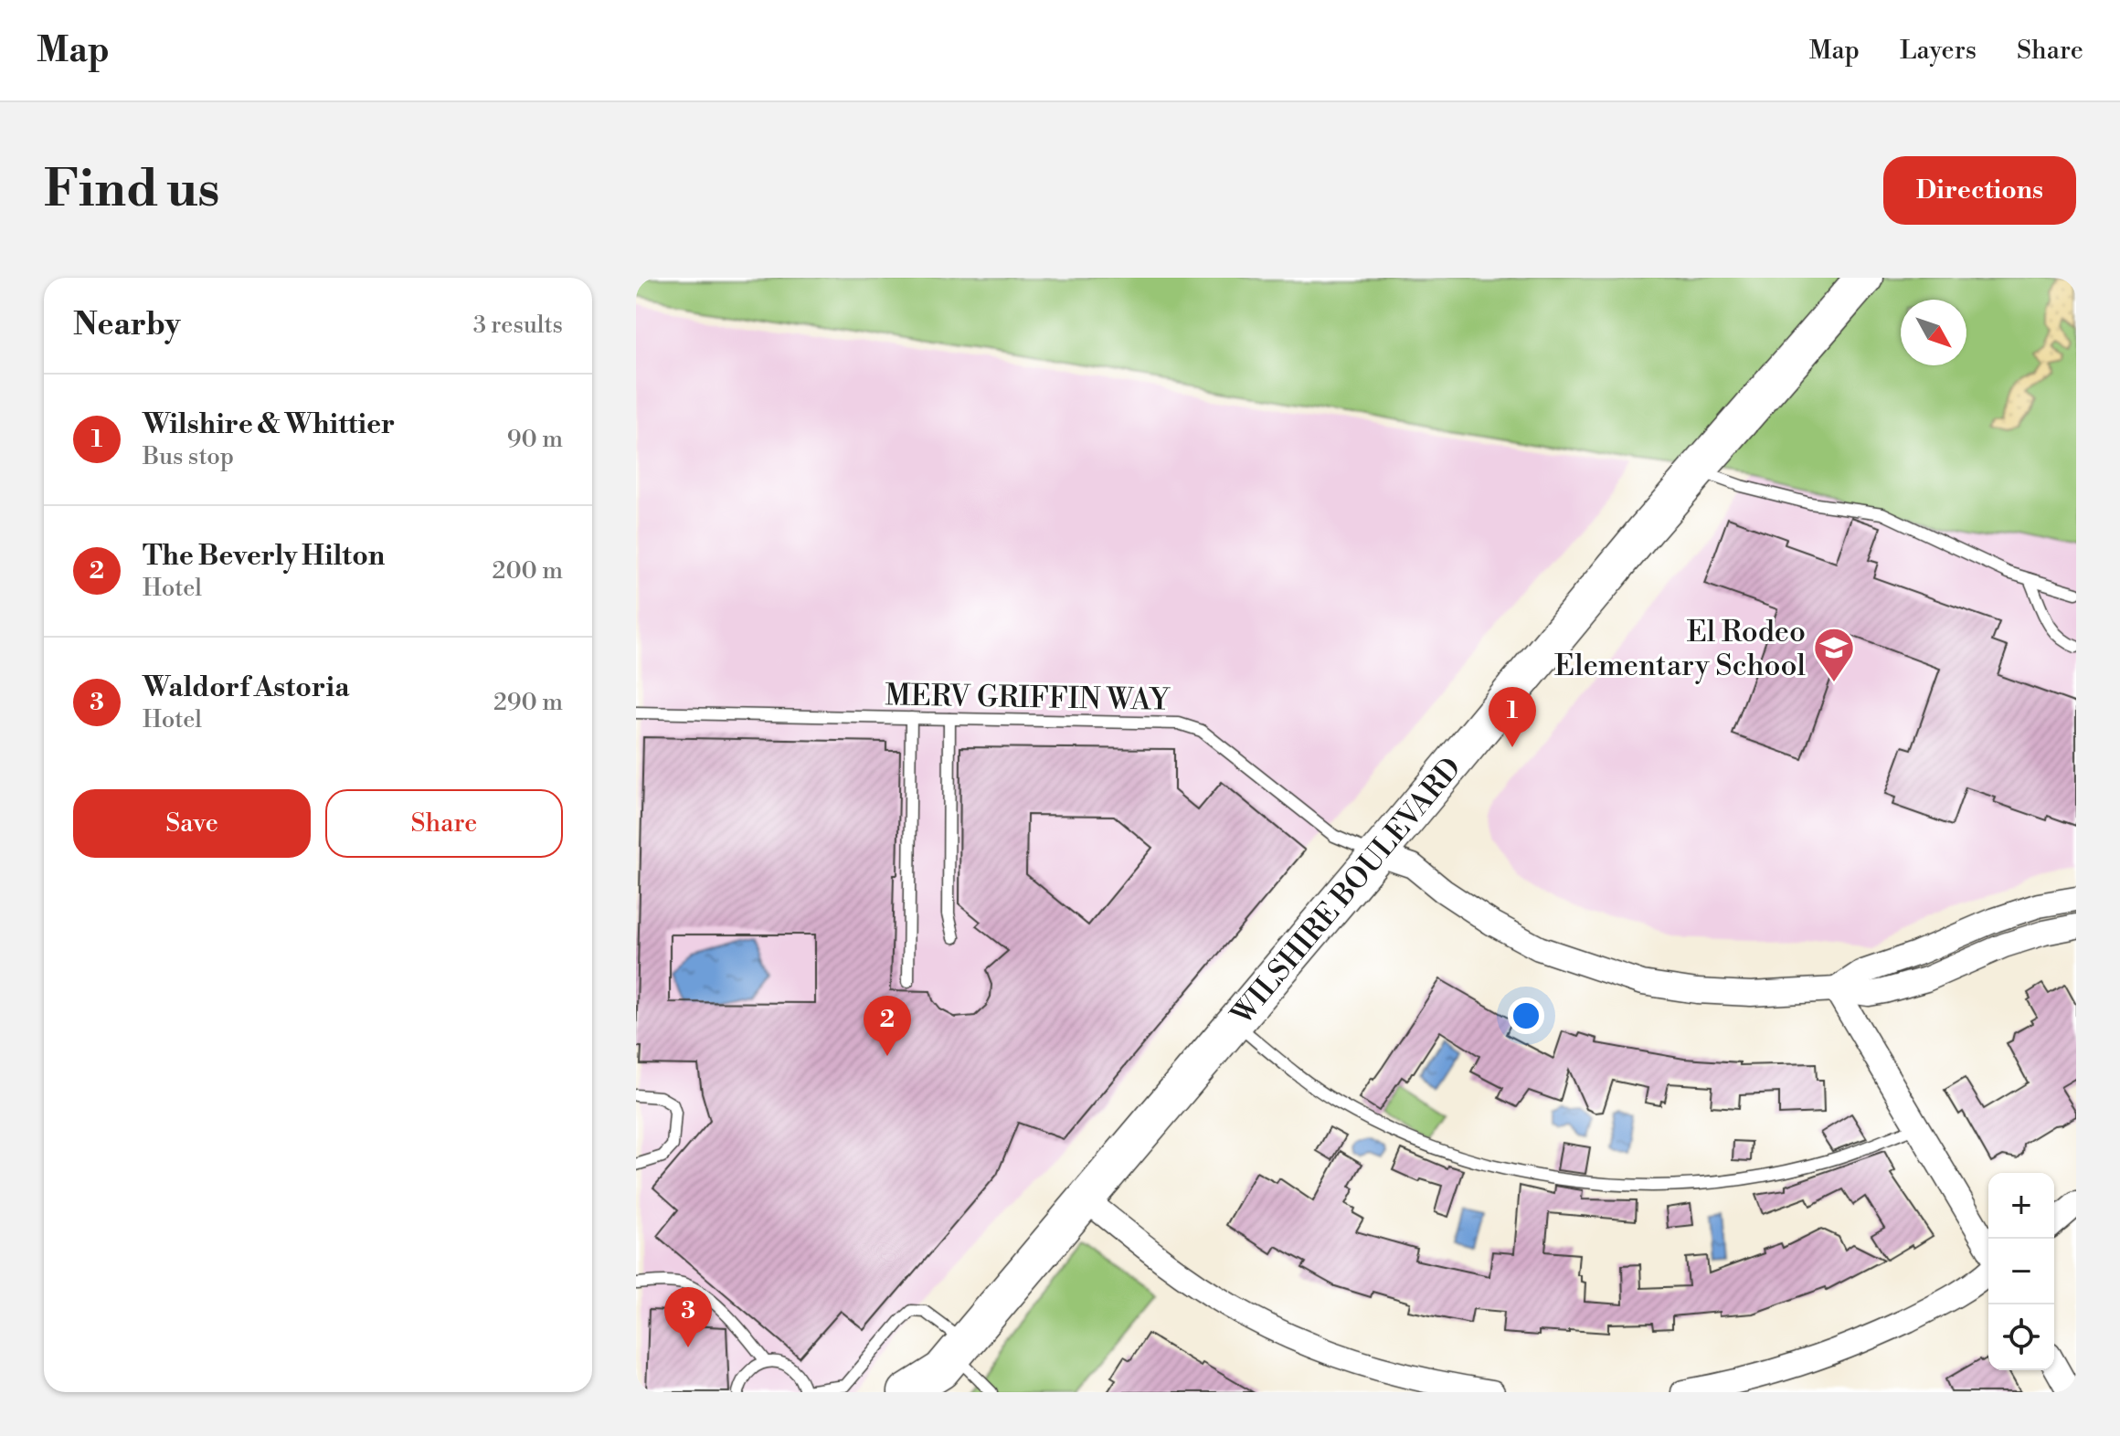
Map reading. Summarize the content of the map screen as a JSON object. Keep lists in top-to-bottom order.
{
  "streets": {
    "main road": ["WILSHIRE BOULEVARD"],
    "lane": ["MERV GRIFFIN WAY"]
  },
  "crossings": [
    ["MERV GRIFFIN WAY", "WILSHIRE BOULEVARD"]
  ],
  "places": {
    "school or university": ["El Rodeo Elementary School"]
  },
  "north": "bottom right",
  "page": {
    "header": "Map",
    "nav": ["Map", "Layers", "Share"],
    "buttons": [
      "Directions",
      ["Save", "Share"]
    ],
    "title": "Find us",
    "heading": ["Nearby", "3 results"],
    "list": [
      {
        "mark": "1",
        "name": "Wilshire & Whittier",
        "note": "Bus stop",
        "value": "90 m"
      },
      {
        "mark": "2",
        "name": "The Beverly Hilton",
        "note": "Hotel",
        "value": "200 m"
      },
      {
        "mark": "3",
        "name": "Waldorf Astoria",
        "note": "Hotel",
        "value": "290 m"
      }
    ],
    "pins": ["1", "2", "3"],
    "map_buttons": ["+", "−"]
  }
}
